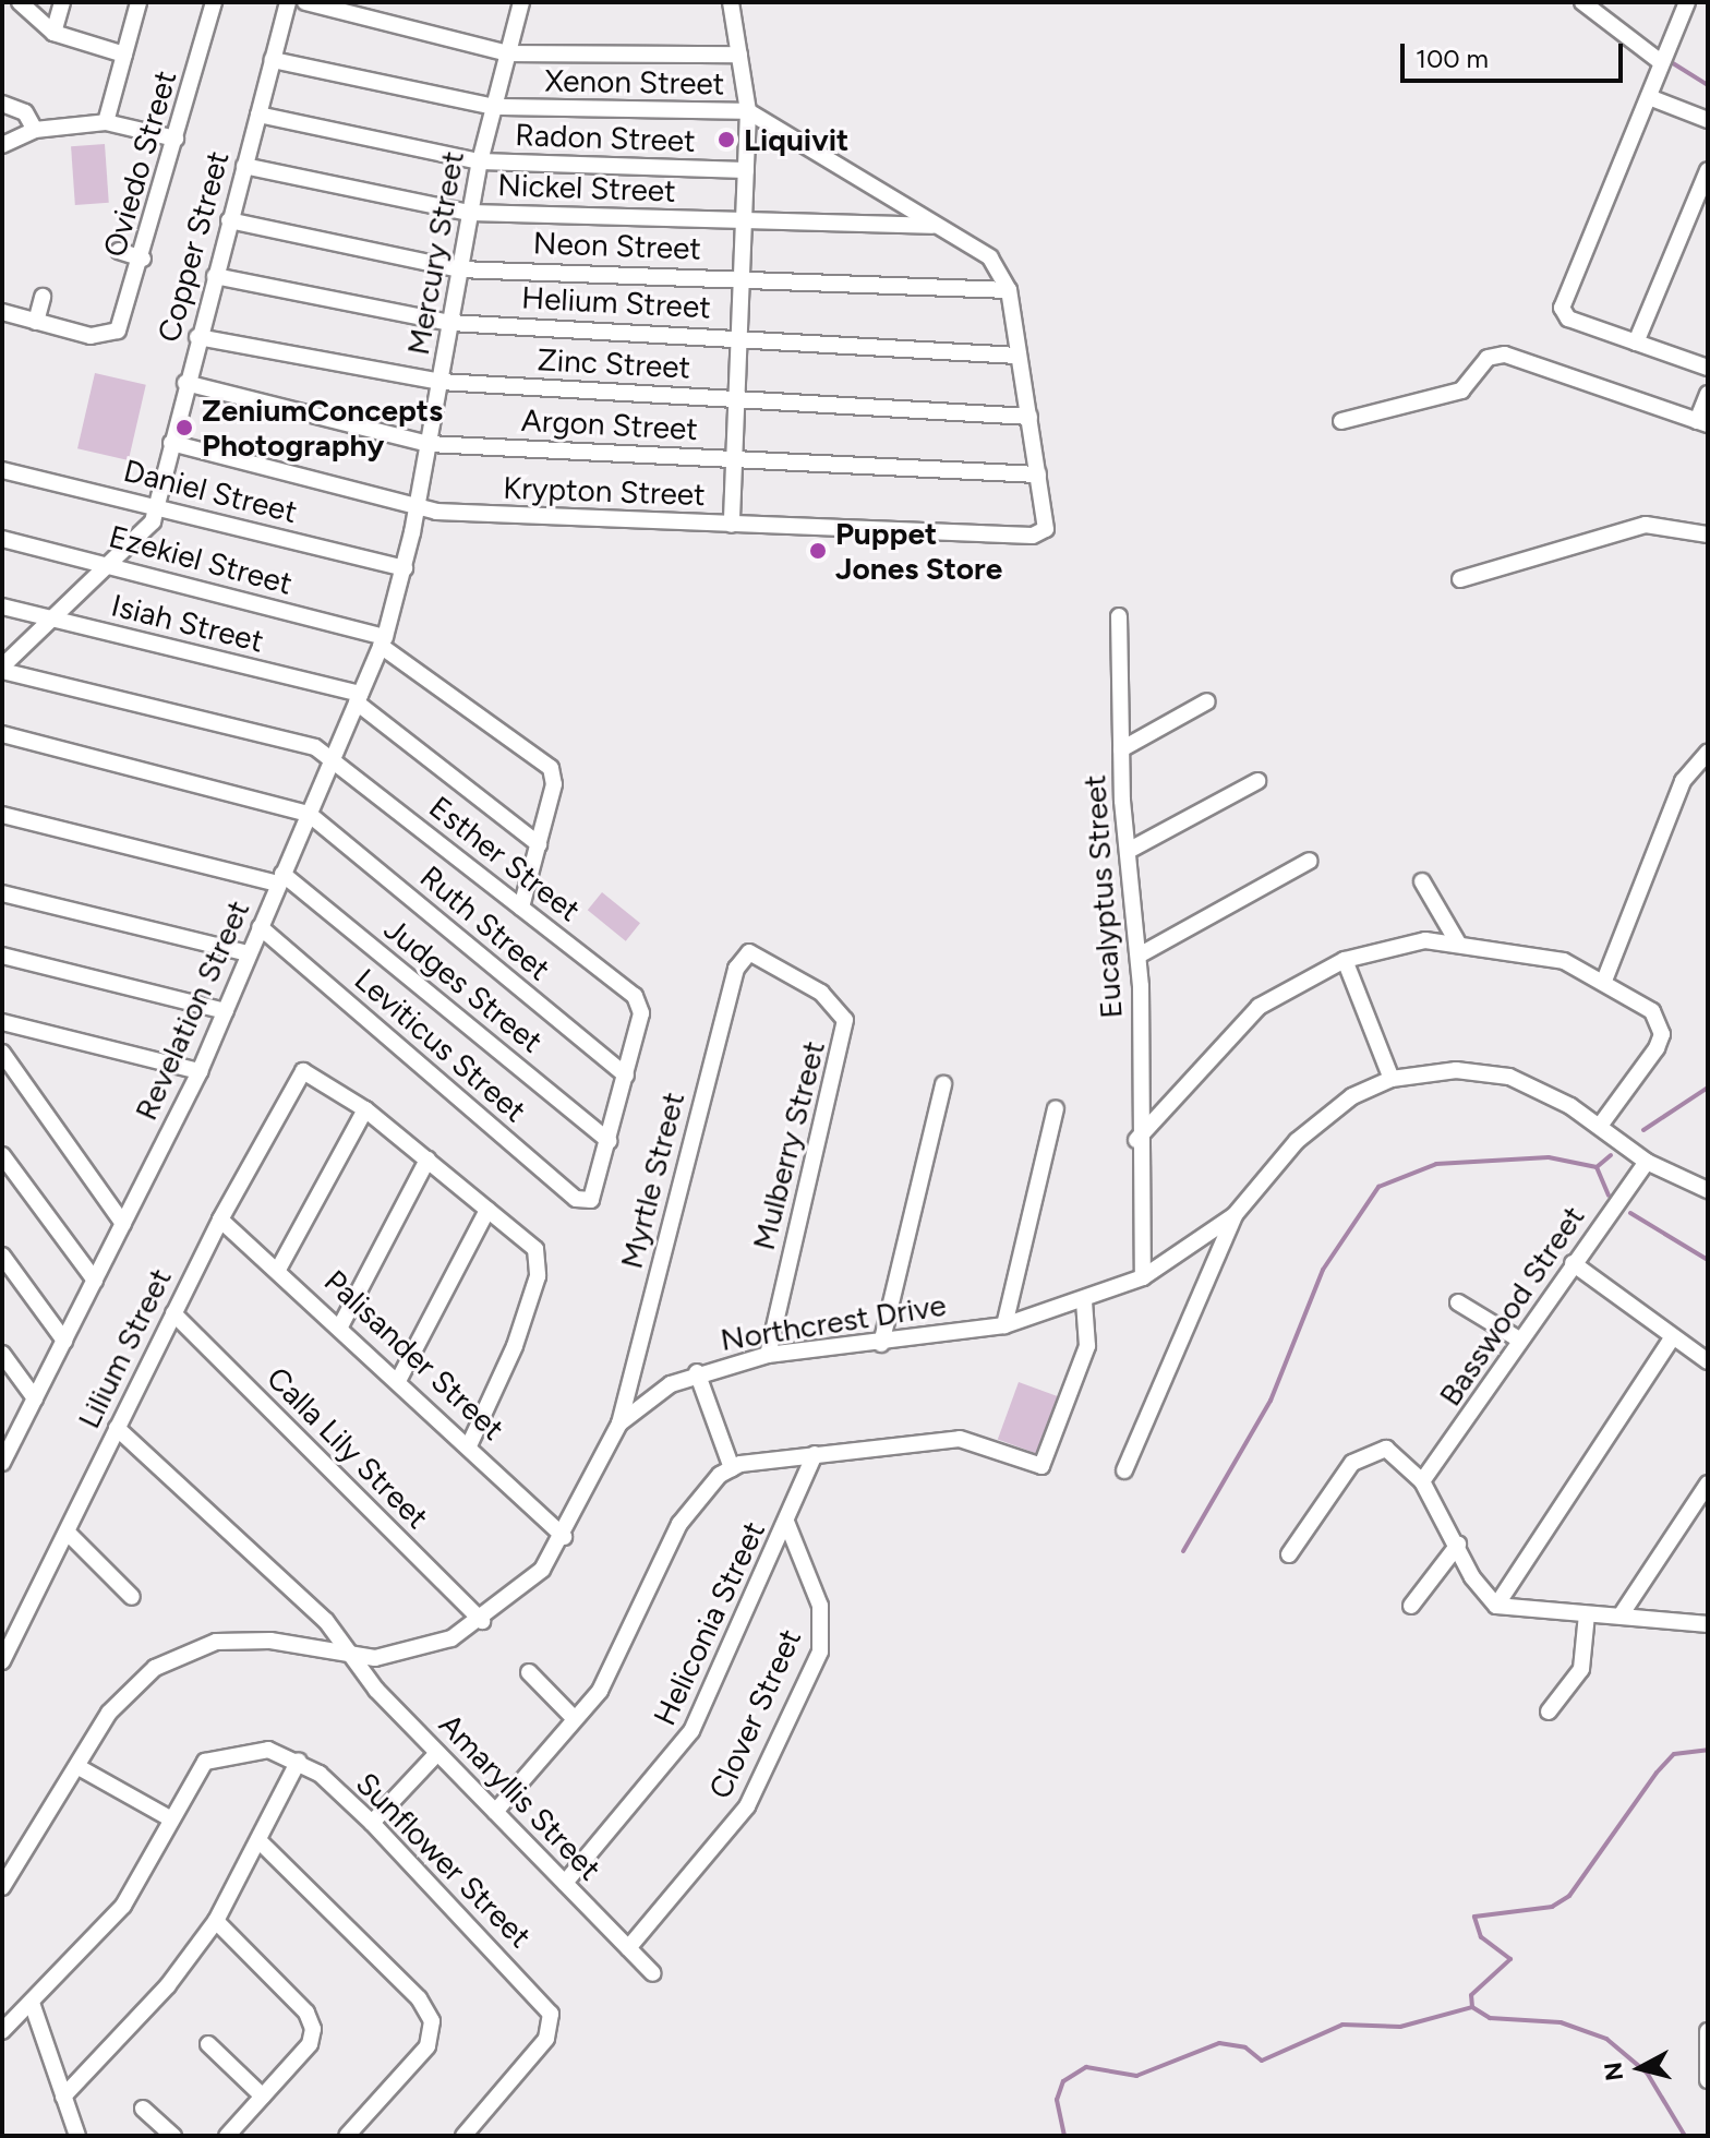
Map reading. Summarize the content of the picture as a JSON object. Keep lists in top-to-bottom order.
{
  "streets": {
    "street": [
      "Xenon Street",
      "Radon Street",
      "Oviedo Street",
      "Nickel Street",
      "Neon Street",
      "Copper Street",
      "Mercury Street",
      "Helium Street",
      "Zinc Street",
      "Argon Street",
      "Daniel Street",
      "Krypton Street",
      "Ezekiel Street",
      "Isiah Street",
      "Esther Street",
      "Eucalyptus Street",
      "Ruth Street",
      "Judges Street",
      "Revelation Street",
      "Leviticus Street",
      "Mulberry Street",
      "Myrtle Street",
      "Basswood Street",
      "Northcrest Drive",
      "Lilium Street",
      "Palisander Street",
      "Calla Lily Street",
      "Heliconia Street",
      "Clover Street",
      "Amaryllis Street",
      "Sunflower Street"
    ]
  },
  "crossings": [
    ["Xenon Street", "Nickel Street"],
    ["Xenon Street", "Neon Street"],
    ["Xenon Street", "Copper Street"],
    ["Xenon Street", "Mercury Street"],
    ["Radon Street", "Copper Street"],
    ["Radon Street", "Mercury Street"],
    ["Nickel Street", "Copper Street"],
    ["Nickel Street", "Mercury Street"],
    ["Neon Street", "Copper Street"],
    ["Neon Street", "Mercury Street"],
    ["Copper Street", "Helium Street"],
    ["Copper Street", "Zinc Street"],
    ["Copper Street", "Argon Street"],
    ["Copper Street", "Daniel Street"],
    ["Copper Street", "Krypton Street"],
    ["Copper Street", "Ezekiel Street"],
    ["Copper Street", "Isiah Street"],
    ["Copper Street", "Esther Street"],
    ["Mercury Street", "Helium Street"],
    ["Mercury Street", "Zinc Street"],
    ["Mercury Street", "Argon Street"],
    ["Mercury Street", "Daniel Street"],
    ["Mercury Street", "Krypton Street"],
    ["Mercury Street", "Revelation Street"],
    ["Argon Street", "Krypton Street"],
    ["Daniel Street", "Revelation Street"],
    ["Ezekiel Street", "Revelation Street"],
    ["Isiah Street", "Revelation Street"],
    ["Esther Street", "Ruth Street"],
    ["Esther Street", "Revelation Street"],
    ["Eucalyptus Street", "Northcrest Drive"],
    ["Ruth Street", "Revelation Street"],
    ["Judges Street", "Revelation Street"],
    ["Judges Street", "Leviticus Street"],
    ["Revelation Street", "Leviticus Street"],
    ["Mulberry Street", "Myrtle Street"],
    ["Mulberry Street", "Northcrest Drive"],
    ["Myrtle Street", "Northcrest Drive"],
    ["Basswood Street", "Northcrest Drive"],
    ["Lilium Street", "Palisander Street"],
    ["Lilium Street", "Calla Lily Street"],
    ["Lilium Street", "Amaryllis Street"],
    ["Heliconia Street", "Clover Street"],
    ["Heliconia Street", "Amaryllis Street"],
    ["Clover Street", "Amaryllis Street"]
  ],
  "places": ["Liquivit", "ZeniumConcepts Photography", "Puppet Jones Store"],
  "scale_bar": "100 m",
  "north": "left"
}
